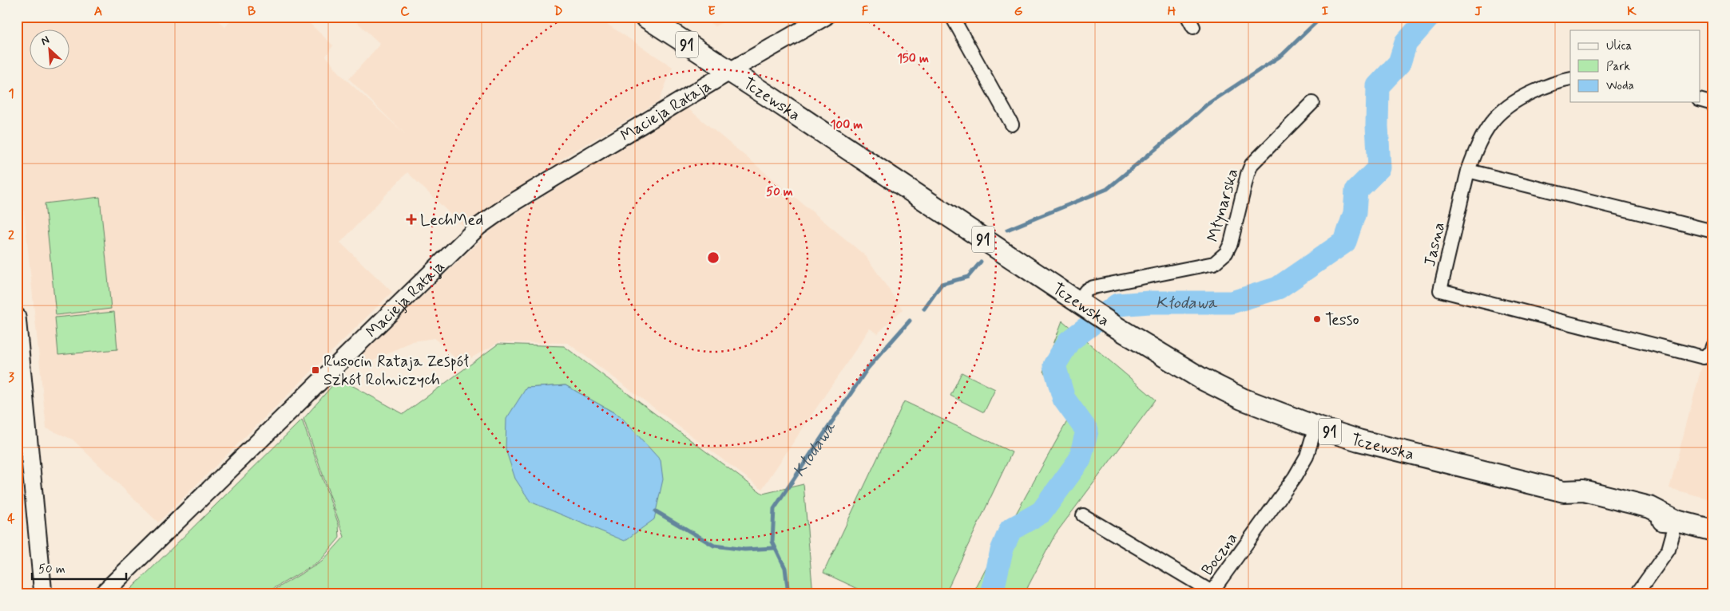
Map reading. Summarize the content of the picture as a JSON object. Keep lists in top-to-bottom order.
{
  "streets": {
    "main road": ["91", "Tczewska"],
    "street": [
      "Macieja Rataja",
      "Młynarska",
      "Jasna",
      "Boczna"
    ]
  },
  "crossings": [
    ["Tczewska", "Macieja Rataja"],
    ["Tczewska", "Młynarska"],
    ["Tczewska", "Boczna"]
  ],
  "water": ["Kłodawa"],
  "places": {
    "health": ["LechMed"],
    "other": ["Tesso"],
    "transit": ["Rusocin Rataja Zespół Szkół Rolniczych"]
  },
  "legend": ["Ulica", "Park", "Woda"],
  "scale_bar": "50 m",
  "north": "top left",
  "grid": {
    "columns": [
      "A",
      "B",
      "C",
      "D",
      "E",
      "F",
      "G",
      "H",
      "I",
      "J",
      "K"
    ],
    "rows": [
      "1",
      "2",
      "3",
      "4"
    ]
  },
  "rings": ["150 m", "100 m", "50 m"]
}
